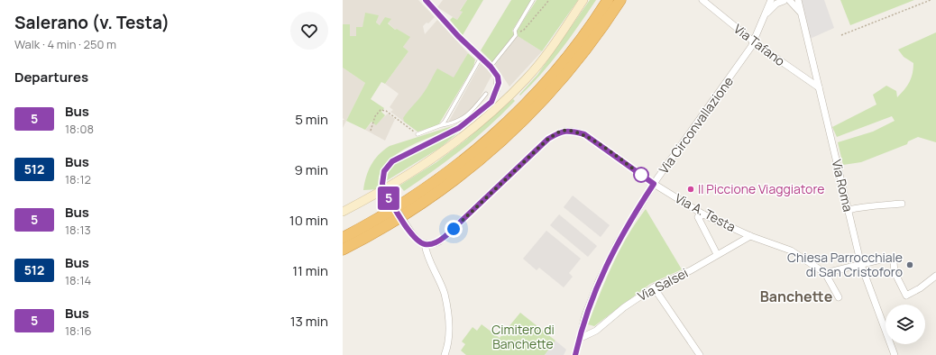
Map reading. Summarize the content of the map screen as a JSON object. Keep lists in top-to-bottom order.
{
  "streets": {
    "street": [
      "Via Tafano",
      "Via Circonvallazione",
      "Via Roma",
      "Via A. Testa",
      "Via Salsei"
    ]
  },
  "crossings": [
    ["Via Tafano", "Via Circonvallazione"],
    ["Via Tafano", "Via Roma"],
    ["Via Circonvallazione", "Via Roma"],
    ["Via Circonvallazione", "Via A. Testa"],
    ["Via Circonvallazione", "Via Salsei"],
    ["Via A. Testa", "Via Salsei"]
  ],
  "districts": ["Banchette"],
  "parks": ["Cimitero di Banchette"],
  "places": ["Il Piccione Viaggiatore", "Chiesa Parrocchiale di San Cristoforo"],
  "lines": ["bus line 5"],
  "page": {
    "heading": [
      ["Salerano (v. Testa)", "Walk · 4 min · 250 m"],
      "Departures"
    ],
    "on_map": "5",
    "list": [
      {
        "mark": "5",
        "name": "Bus",
        "note": "18:08",
        "value": "5 min"
      },
      {
        "mark": "512",
        "name": "Bus",
        "note": "18:12",
        "value": "9 min"
      },
      {
        "mark": "5",
        "name": "Bus",
        "note": "18:13",
        "value": "10 min"
      },
      {
        "mark": "512",
        "name": "Bus",
        "note": "18:14",
        "value": "11 min"
      },
      {
        "mark": "5",
        "name": "Bus",
        "note": "18:16",
        "value": "13 min"
      }
    ]
  }
}
